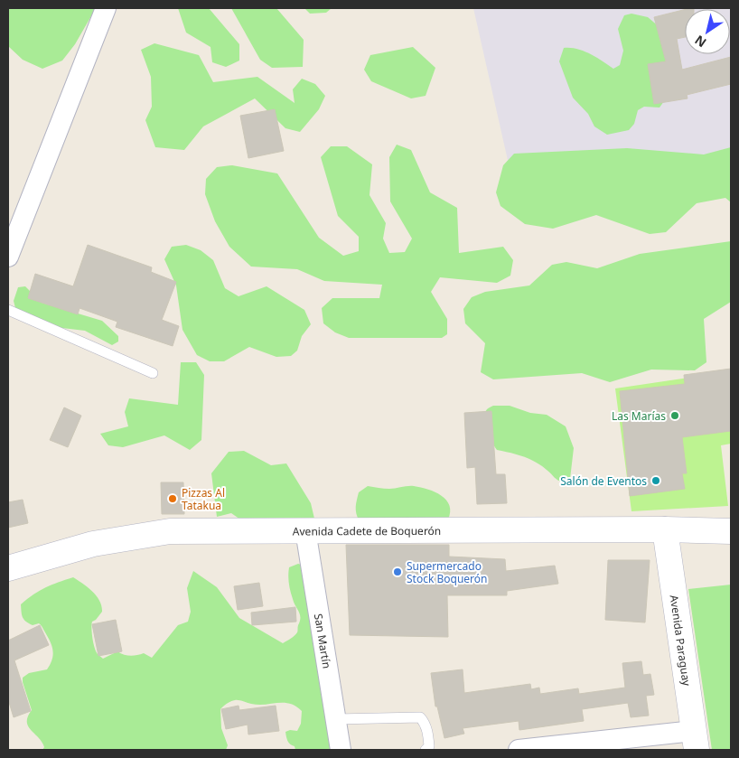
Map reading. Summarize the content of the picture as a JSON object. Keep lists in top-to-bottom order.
{
  "streets": {
    "main road": ["Avenida Cadete de Boquerón", "Avenida Paraguay"],
    "street": ["San Martín"]
  },
  "crossings": [
    ["Avenida Cadete de Boquerón", "Avenida Paraguay"],
    ["Avenida Cadete de Boquerón", "San Martín"]
  ],
  "places": [
    "Las Marías",
    "Salón de Eventos",
    "Pizzas Al Tatakua",
    "Supermercado Stock Boquerón"
  ],
  "north": "bottom left"
}
